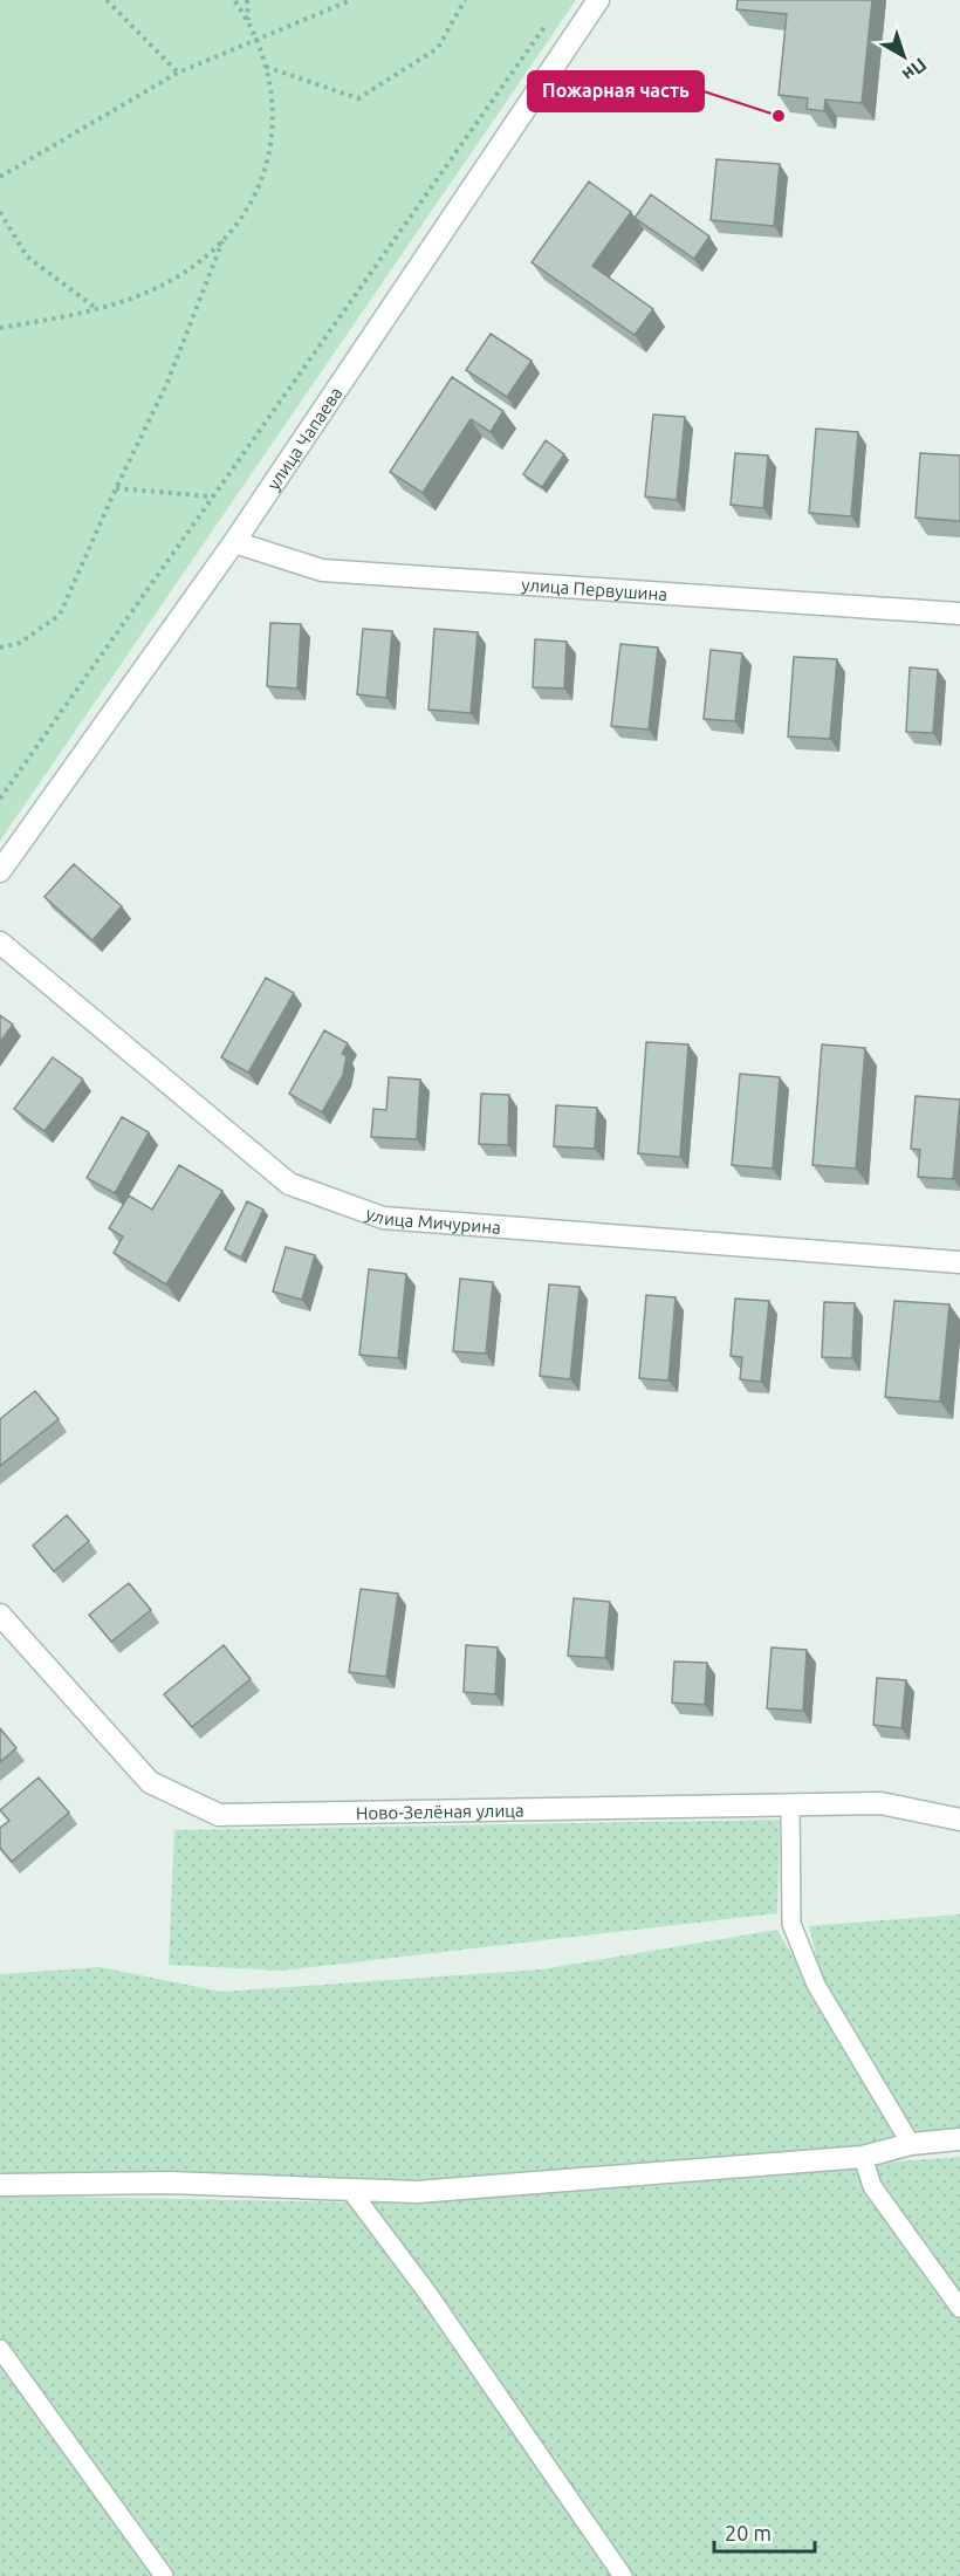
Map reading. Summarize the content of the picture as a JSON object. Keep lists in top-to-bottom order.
{
  "streets": {
    "street": [
      "улица Чапаева",
      "улица Первушина",
      "улица Мичурина",
      "Ново-Зелёная улица"
    ]
  },
  "crossings": [
    ["улица Чапаева", "улица Первушина"]
  ],
  "places": ["Пожарная часть"],
  "scale_bar": "20 m",
  "north": "bottom right"
}
